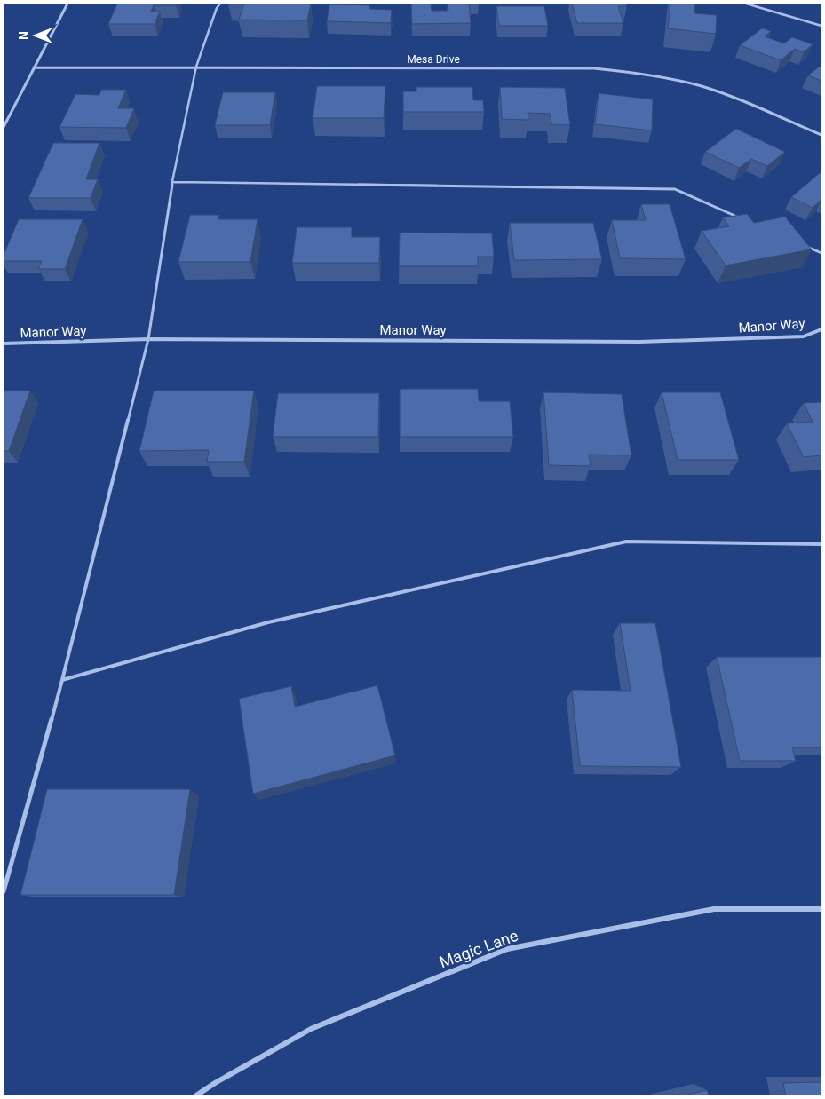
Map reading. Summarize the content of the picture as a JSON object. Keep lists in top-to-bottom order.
{
  "streets": {
    "street": ["Mesa Drive", "Manor Way", "Magic Lane"]
  },
  "north": "left"
}
